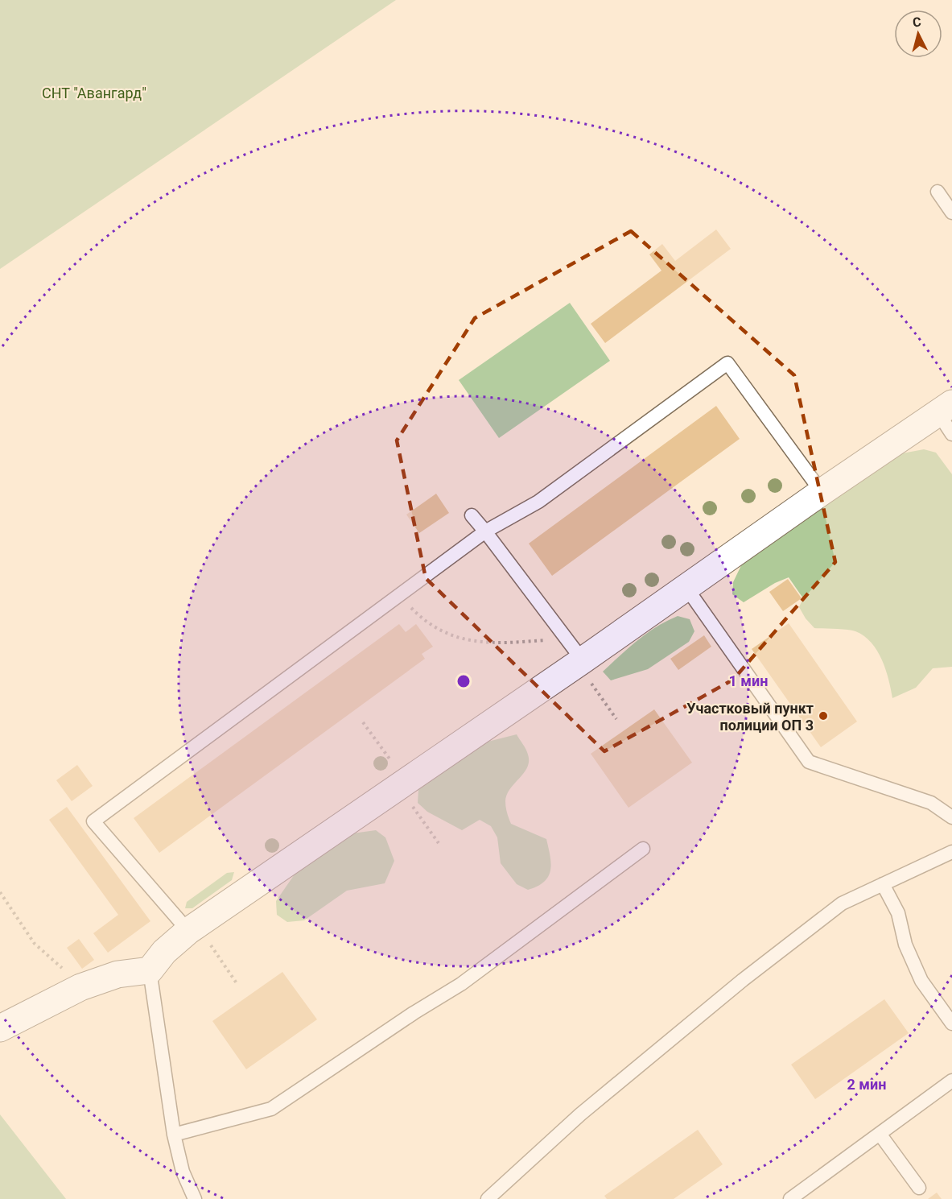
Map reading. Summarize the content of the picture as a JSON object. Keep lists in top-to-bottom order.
{
  "parks": ["СНТ \"Авангард\""],
  "places": ["Участковый пункт полиции ОП 3"],
  "north": "top",
  "rings": ["1 мин", "2 мин"]
}
